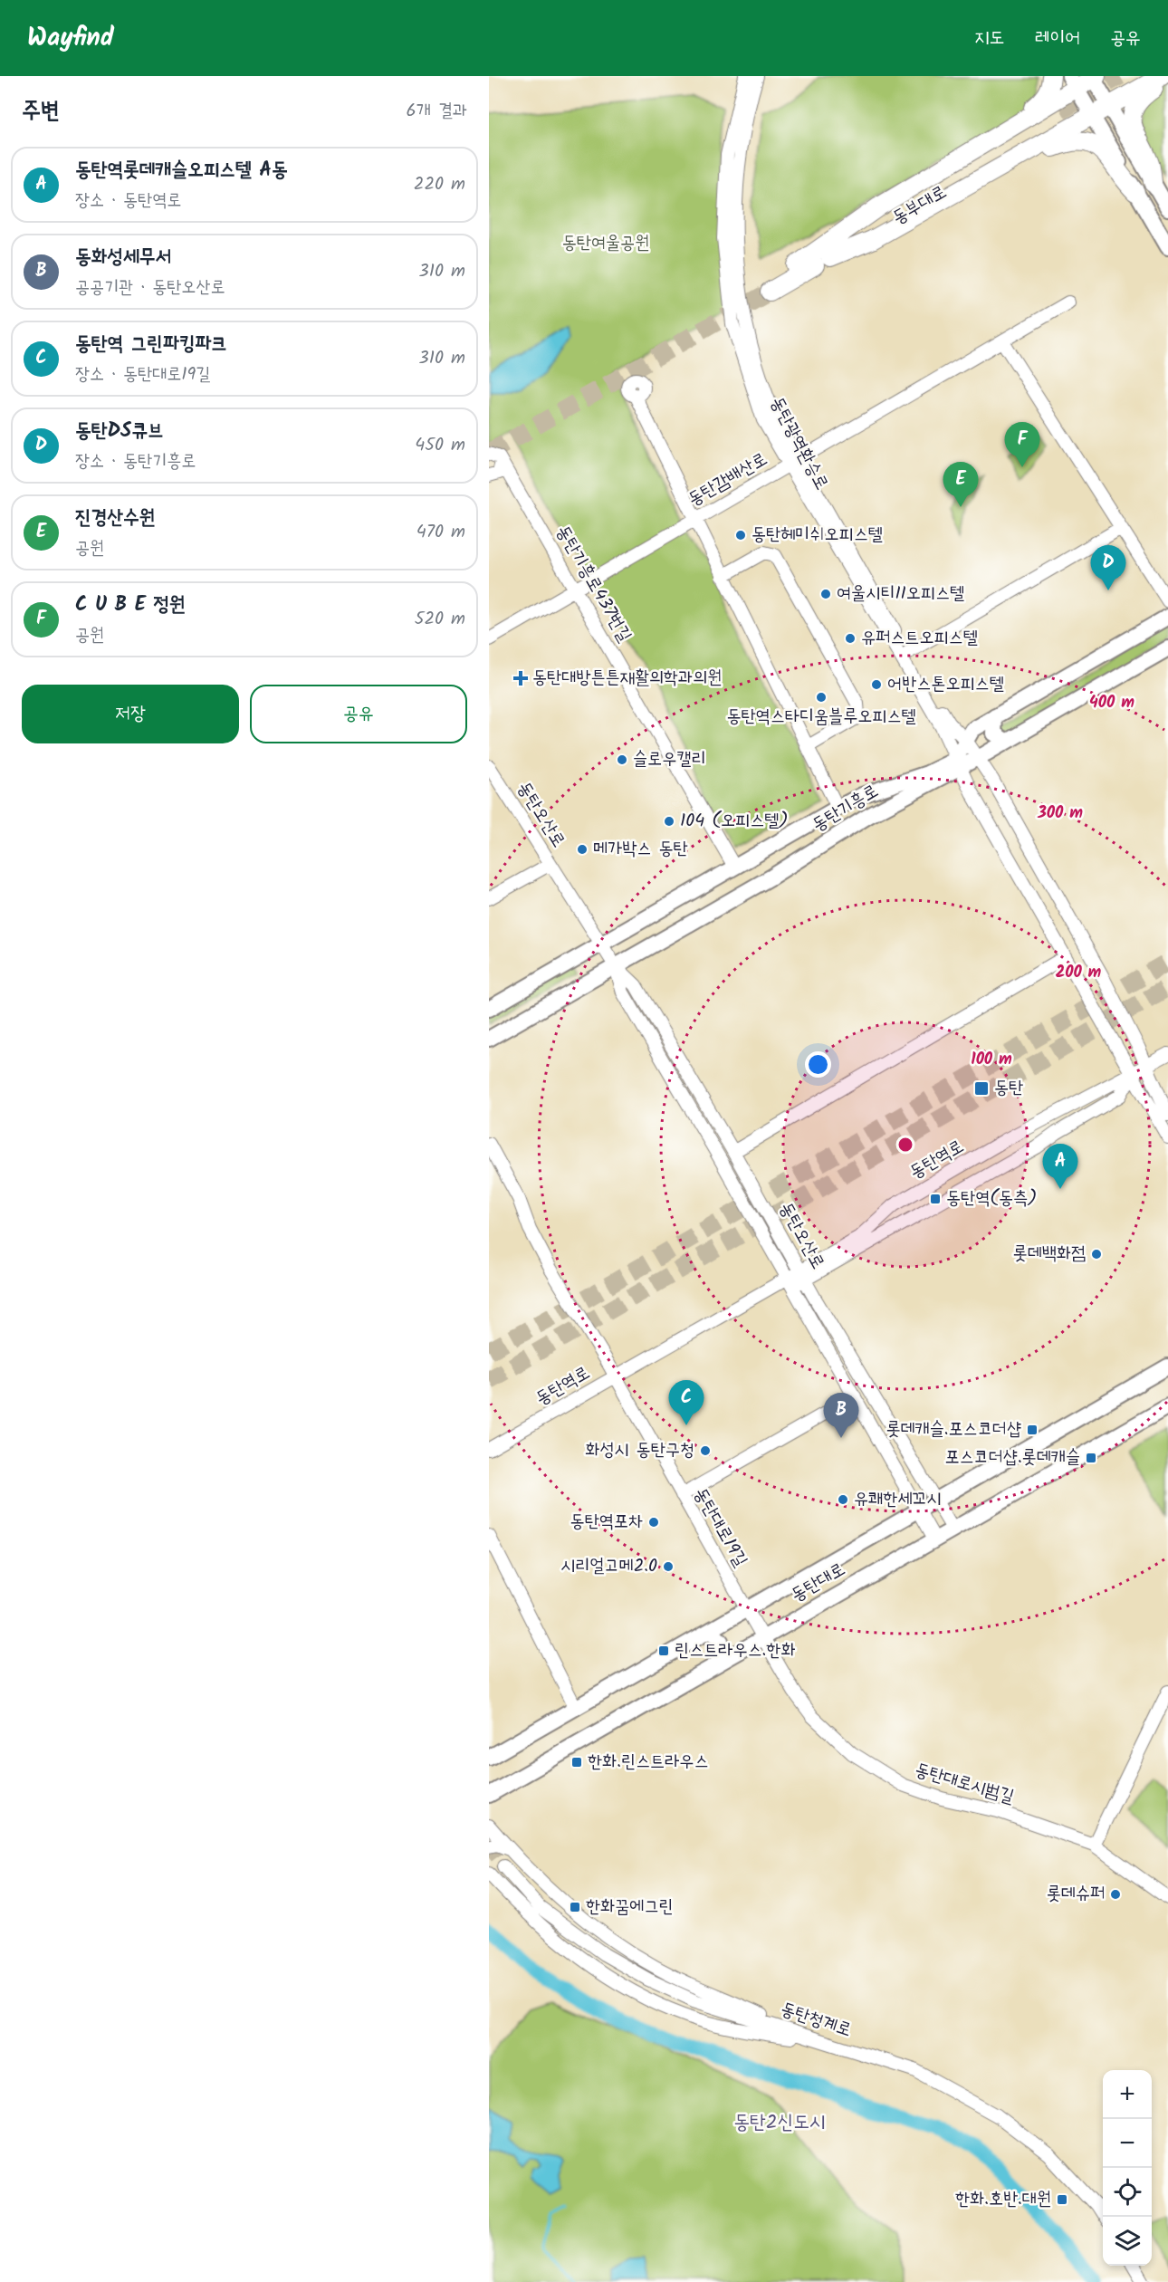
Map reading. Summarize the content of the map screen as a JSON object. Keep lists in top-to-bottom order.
{
  "streets": {
    "highway": ["동부대로"],
    "main road": ["동탄기흥로", "동탄대로"],
    "street": [
      "동탄광역환승로",
      "동탄감배산로",
      "동탄기흥로437번길",
      "동탄오산로",
      "동탄역로",
      "동탄대로19길",
      "동탄대로시범길",
      "동탄청계로"
    ]
  },
  "crossings": [
    ["동탄광역환승로", "동탄감배산로"],
    ["동탄광역환승로", "동탄기흥로"],
    ["동탄광역환승로", "동탄역로"],
    ["동탄감배산로", "동탄기흥로437번길"],
    ["동탄감배산로", "동탄기흥로"],
    ["동탄기흥로437번길", "동탄기흥로"],
    ["동탄기흥로", "동탄오산로"],
    ["동탄오산로", "동탄역로"],
    ["동탄오산로", "동탄대로"],
    ["동탄역로", "동탄대로19길"],
    ["동탄대로19길", "동탄대로"],
    ["동탄대로19길", "동탄대로시범길"],
    ["동탄대로", "동탄대로시범길"]
  ],
  "districts": ["동탄2신도시"],
  "parks": ["동탄여울공원"],
  "places": {
    "other": [
      "동탄헤미쉬오피스텔",
      "여울시티II오피스텔",
      "유퍼스트오피스텔",
      "어반스톤오피스텔",
      "동탄역스타디움블루오피스텔",
      "슬로우캘리",
      "104 (오피스텔)",
      "메가박스 동탄",
      "롯데백화점",
      "화성시 동탄구청",
      "유쾌한세꼬시",
      "동탄역포차",
      "시리얼고메2.0",
      "롯데슈퍼"
    ],
    "health": ["동탄대방튼튼재활의학과의원"],
    "transit": [
      "동탄",
      "동탄역(동측)",
      "롯데캐슬.포스코더샵",
      "포스코더샵.롯데캐슬",
      "린스트라우스.한화",
      "한화.린스트라우스",
      "한화꿈에그린",
      "한화.호반.대원"
    ]
  },
  "page": {
    "header": "Wayfind",
    "nav": ["지도", "레이어", "공유"],
    "heading": ["주변", "6개 결과"],
    "list": [
      {
        "mark": "A",
        "name": "동탄역롯데캐슬오피스텔 A동",
        "note": "장소 · 동탄역로",
        "value": "220 m"
      },
      {
        "mark": "B",
        "name": "동화성세무서",
        "note": "공공기관 · 동탄오산로",
        "value": "310 m"
      },
      {
        "mark": "C",
        "name": "동탄역 그린파킹파크",
        "note": "장소 · 동탄대로19길",
        "value": "310 m"
      },
      {
        "mark": "D",
        "name": "동탄DS큐브",
        "note": "장소 · 동탄기흥로",
        "value": "450 m"
      },
      {
        "mark": "E",
        "name": "진경산수원",
        "note": "공원",
        "value": "470 m"
      },
      {
        "mark": "F",
        "name": "C U B E 정원",
        "note": "공원",
        "value": "520 m"
      }
    ],
    "pins": [
      "F",
      "E",
      "D",
      "A",
      "C",
      "B"
    ],
    "buttons": ["저장", "공유"],
    "map_buttons": ["+", "−"]
  },
  "rings": [
    "400 m",
    "300 m",
    "200 m",
    "100 m"
  ]
}
